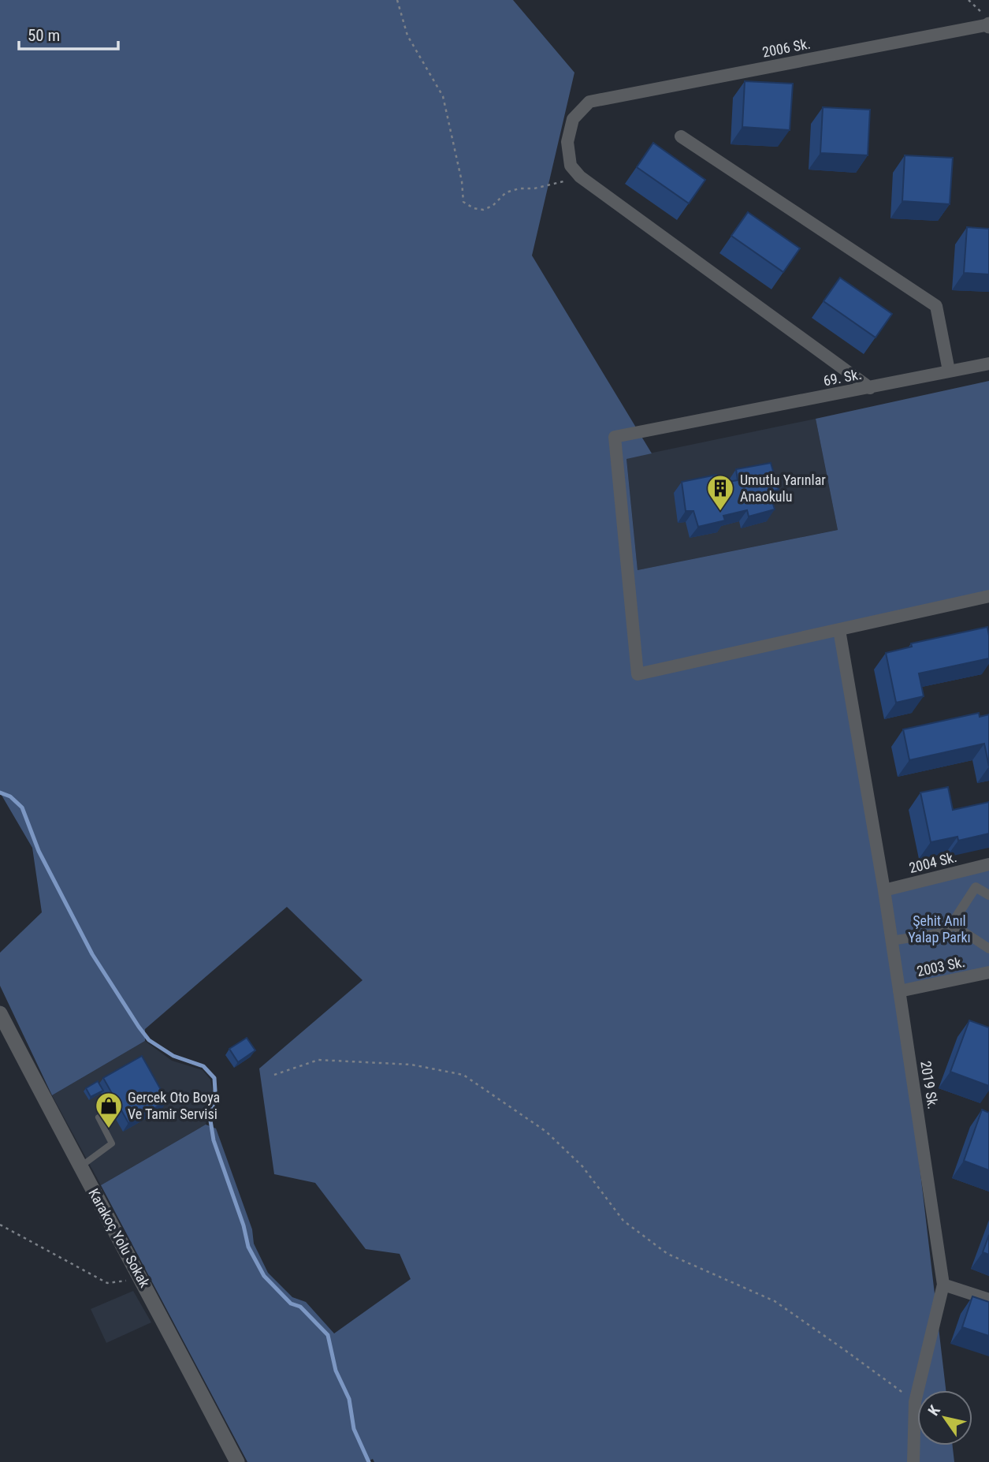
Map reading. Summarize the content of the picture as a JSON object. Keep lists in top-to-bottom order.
{
  "streets": {
    "street": [
      "2006 Sk.",
      "69. Sk.",
      "2004 Sk.",
      "2003 Sk.",
      "2019 Sk.",
      "Karakoç Yolu Sokak"
    ]
  },
  "crossings": [
    ["69. Sk.", "2019 Sk."],
    ["2004 Sk.", "2019 Sk."],
    ["2003 Sk.", "2019 Sk."]
  ],
  "parks": ["Şehit Anıl Yalap Parkı"],
  "places": {
    "building": ["Umutlu Yarınlar Anaokulu"],
    "shop": ["Gercek Oto Boya Ve Tamir Servisi"]
  },
  "scale_bar": "50 m",
  "north": "top left"
}
